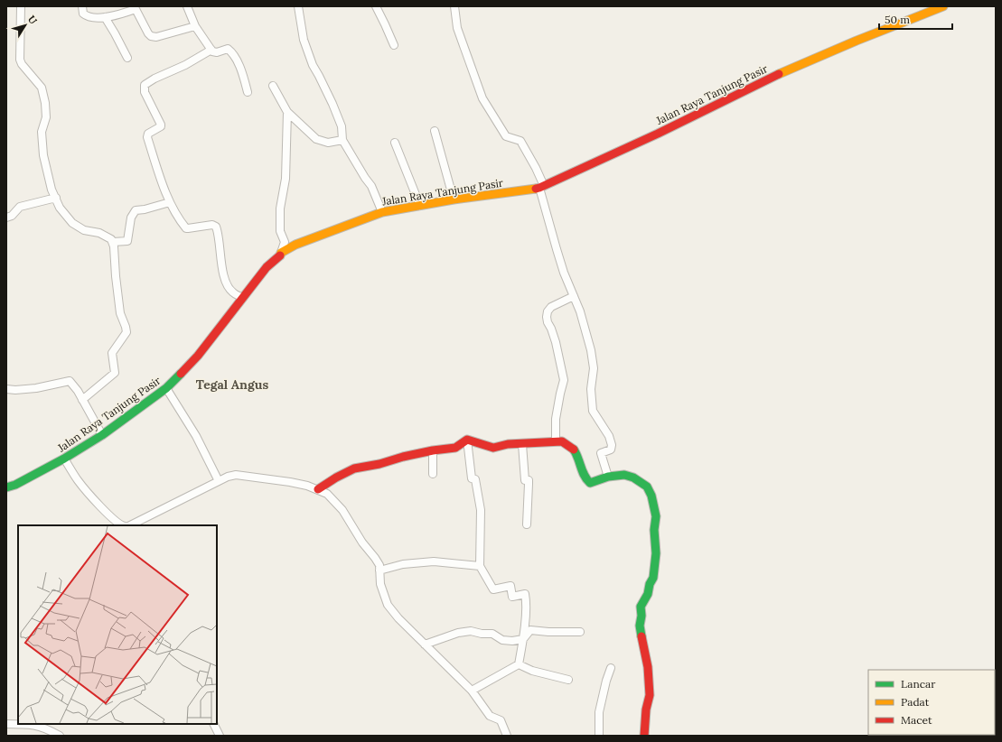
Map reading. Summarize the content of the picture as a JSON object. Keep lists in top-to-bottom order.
{
  "streets": {
    "street": ["Jalan Raya Tanjung Pasir"]
  },
  "districts": ["Tegal Angus"],
  "legend": ["Lancar", "Padat", "Macet"],
  "scale_bar": "50 m",
  "north": "top right"
}
